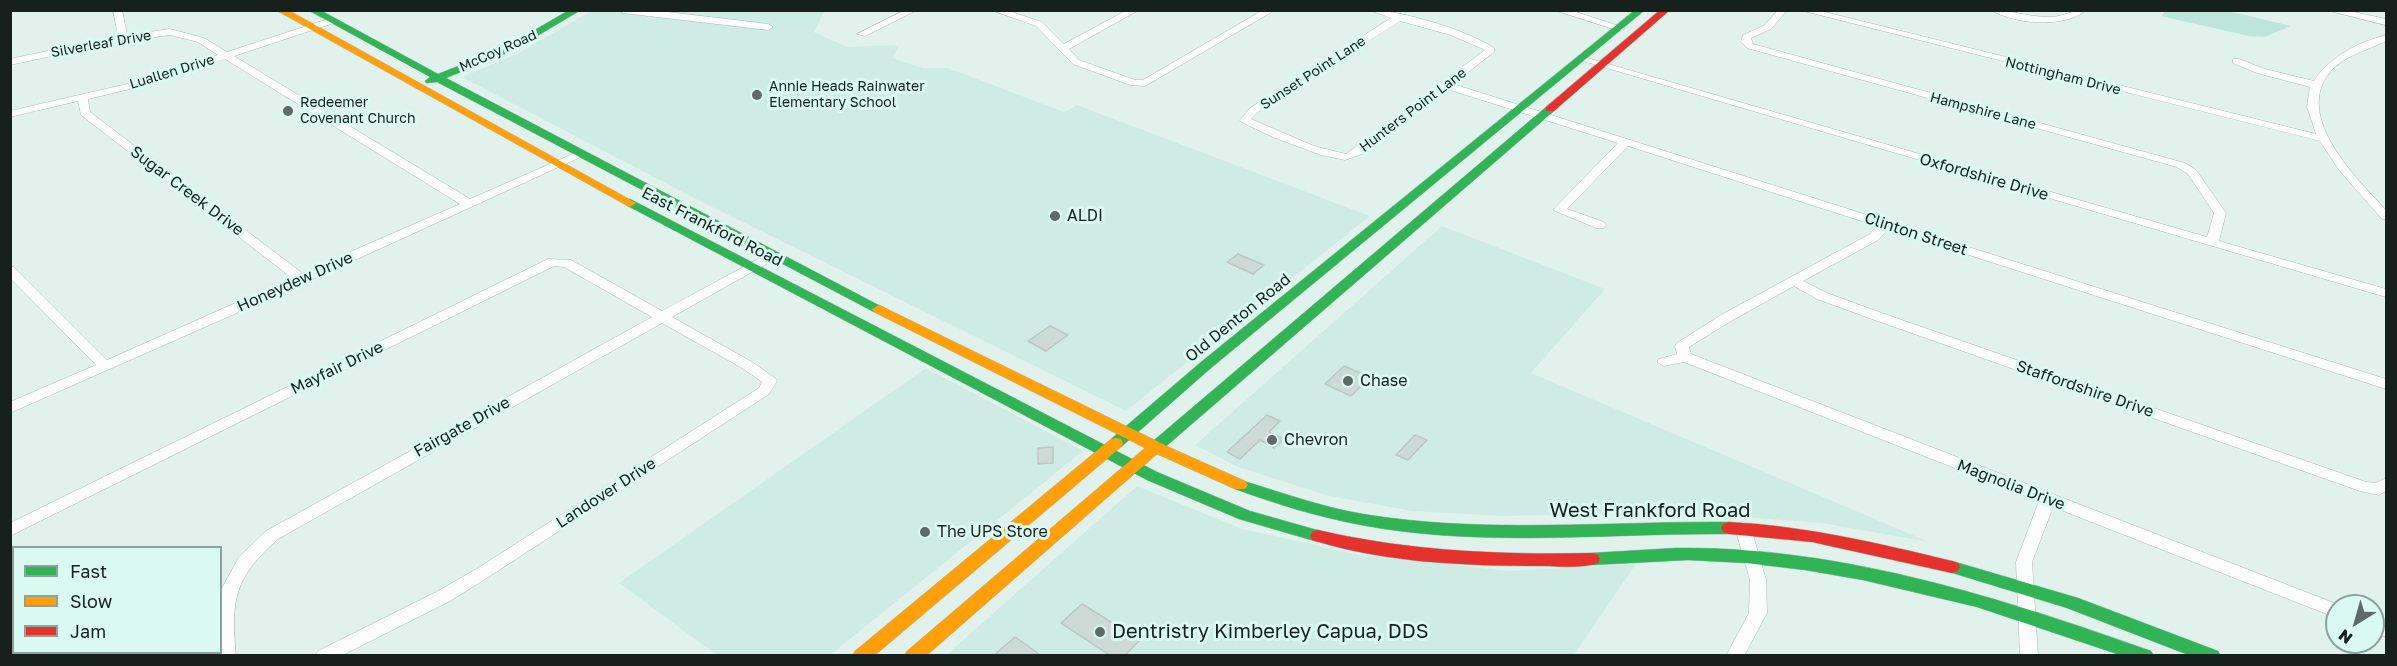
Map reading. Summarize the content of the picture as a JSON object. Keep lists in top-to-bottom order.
{
  "streets": {
    "main road": [
      "McCoy Road",
      "East Frankford Road",
      "Old Denton Road",
      "West Frankford Road"
    ],
    "street": [
      "Silverleaf Drive",
      "Luallen Drive",
      "Sunset Point Lane",
      "Nottingham Drive",
      "Hunters Point Lane",
      "Hampshire Lane",
      "Oxfordshire Drive",
      "Sugar Creek Drive",
      "Clinton Street",
      "Honeydew Drive",
      "Mayfair Drive",
      "Staffordshire Drive",
      "Fairgate Drive",
      "Magnolia Drive",
      "Landover Drive"
    ]
  },
  "crossings": [
    ["Silverleaf Drive", "Luallen Drive"],
    ["Silverleaf Drive", "Honeydew Drive"],
    ["McCoy Road", "East Frankford Road"],
    ["Luallen Drive", "Sugar Creek Drive"],
    ["Luallen Drive", "East Frankford Road"],
    ["Sunset Point Lane", "Hunters Point Lane"],
    ["Hunters Point Lane", "Clinton Street"],
    ["Hampshire Lane", "Oxfordshire Drive"],
    ["Oxfordshire Drive", "Old Denton Road"],
    ["Sugar Creek Drive", "Honeydew Drive"],
    ["East Frankford Road", "Honeydew Drive"],
    ["East Frankford Road", "Old Denton Road"],
    ["East Frankford Road", "Fairgate Drive"],
    ["East Frankford Road", "West Frankford Road"],
    ["Clinton Street", "Old Denton Road"],
    ["Mayfair Drive", "Fairgate Drive"],
    ["Mayfair Drive", "Landover Drive"],
    ["Fairgate Drive", "Landover Drive"]
  ],
  "places": [
    "Annie Heads Rainwater Elementary School",
    "Redeemer Covenant Church",
    "ALDI",
    "Chase",
    "Chevron",
    "The UPS Store",
    "Dentristry Kimberley Capua, DDS"
  ],
  "legend": ["Fast", "Slow", "Jam"],
  "north": "bottom left"
}
